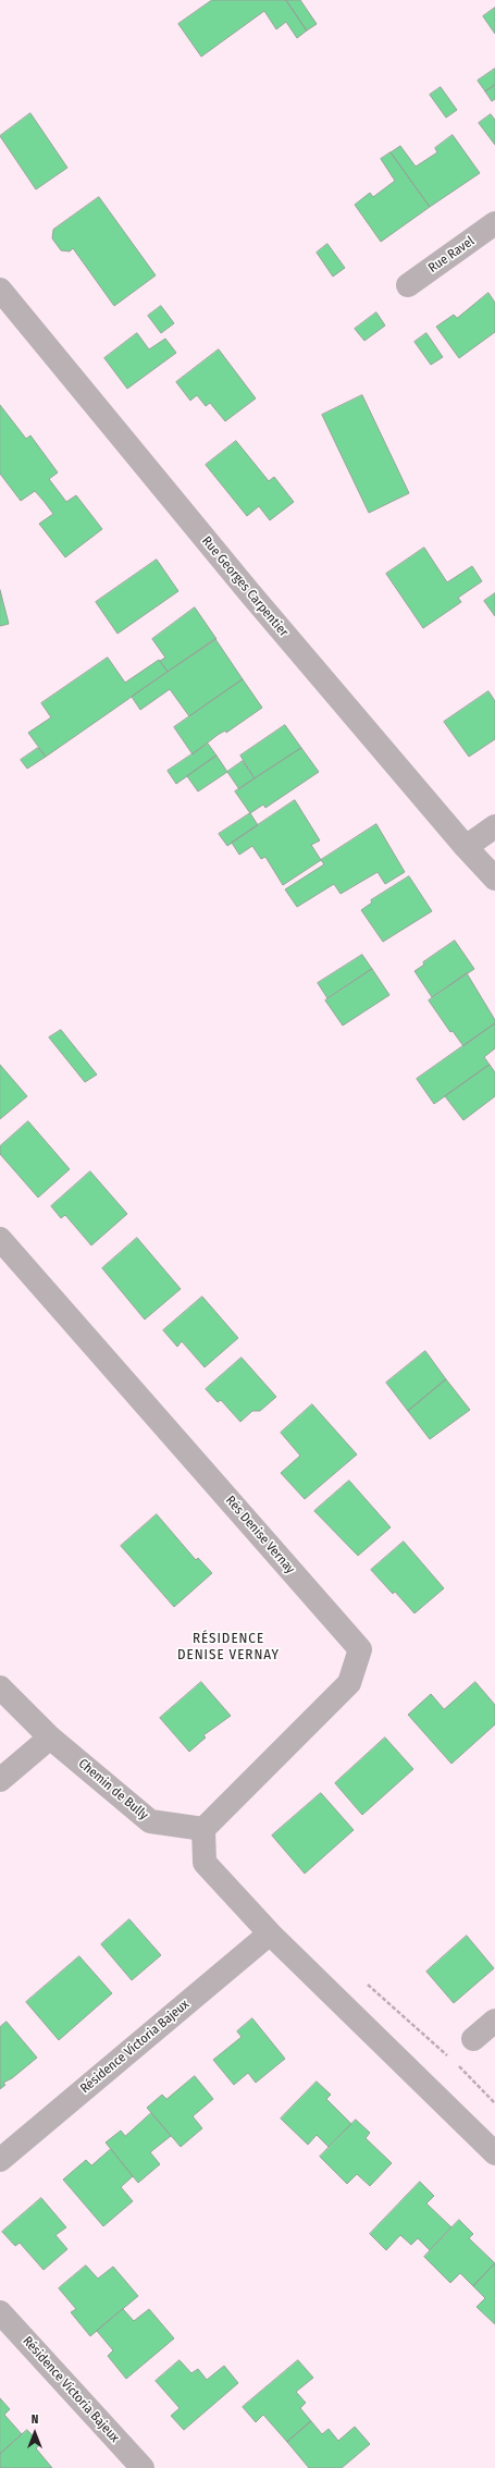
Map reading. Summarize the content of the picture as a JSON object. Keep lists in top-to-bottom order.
{
  "streets": {
    "street": [
      "Rue Ravel",
      "Rue Georges Carpentier",
      "Rés Denise Vernay",
      "Chemin de Bully",
      "Résidence Victoria Bajeux"
    ]
  },
  "crossings": [
    ["Rés Denise Vernay", "Chemin de Bully"]
  ],
  "districts": ["RÉSIDENCE DENISE VERNAY"],
  "north": "top"
}
